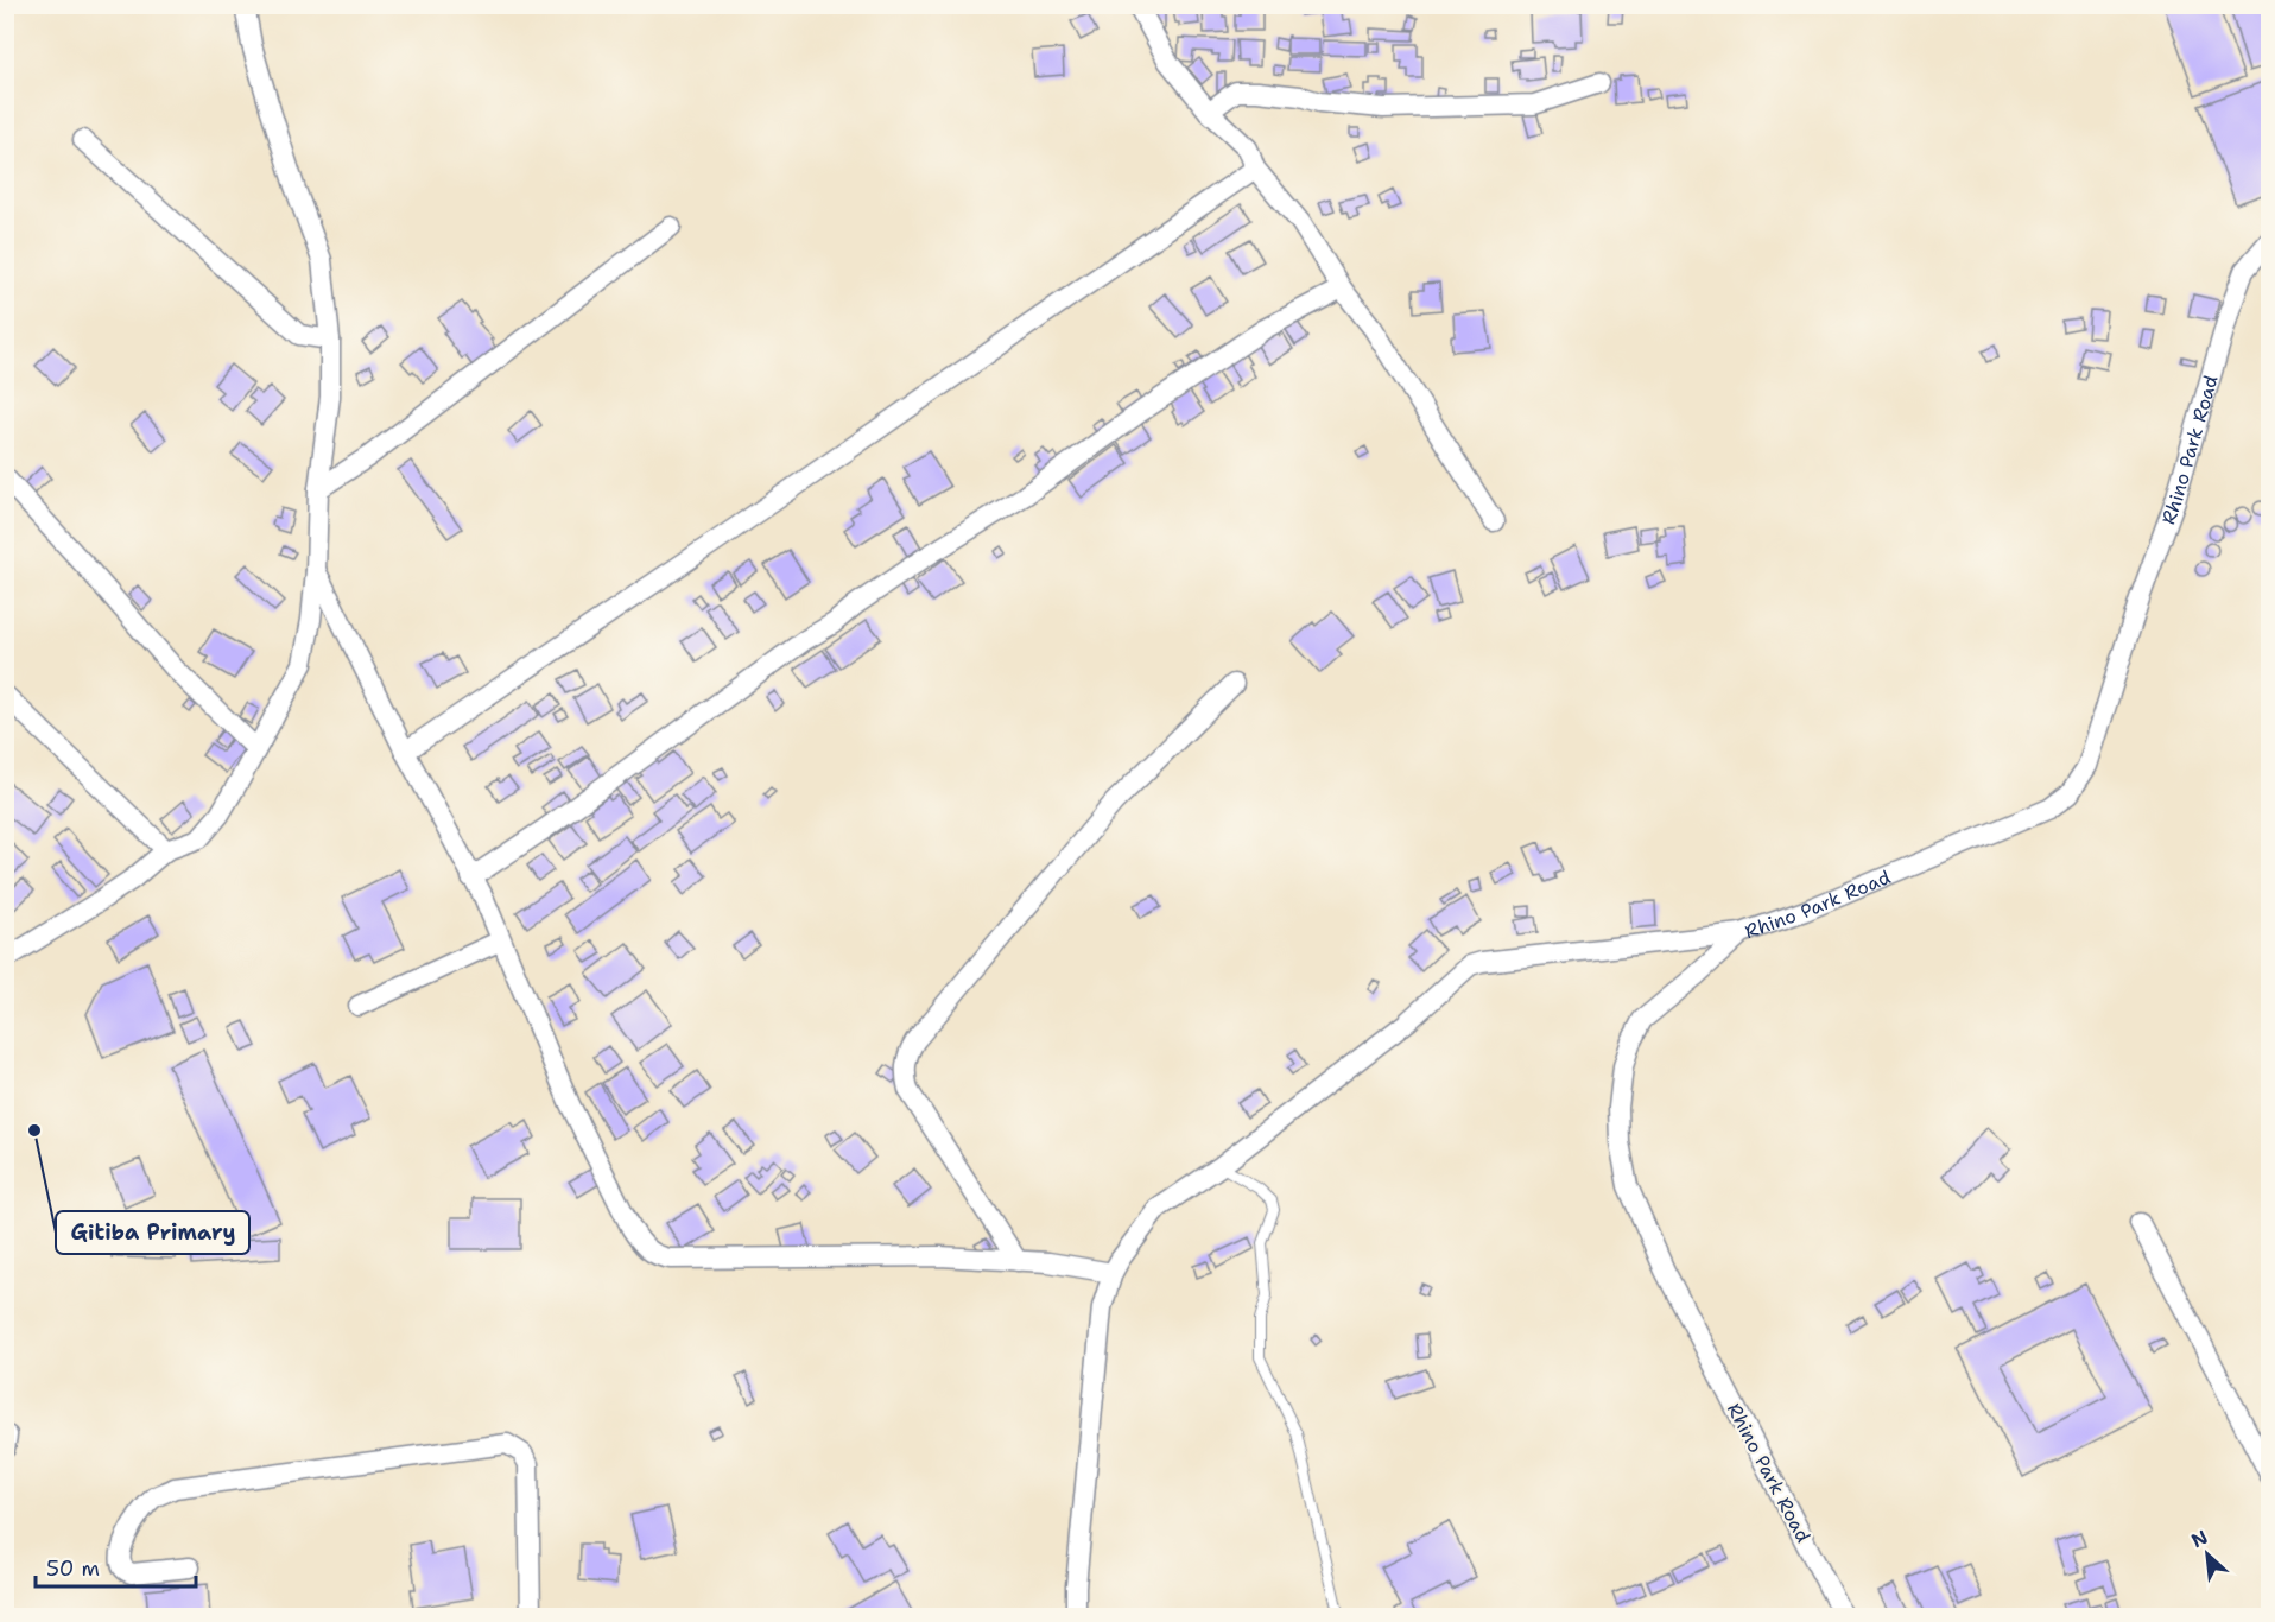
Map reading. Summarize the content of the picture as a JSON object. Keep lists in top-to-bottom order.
{
  "streets": {
    "street": ["Rhino Park Road"]
  },
  "places": ["Gitiba Primary"],
  "scale_bar": "50 m",
  "north": "top left"
}
